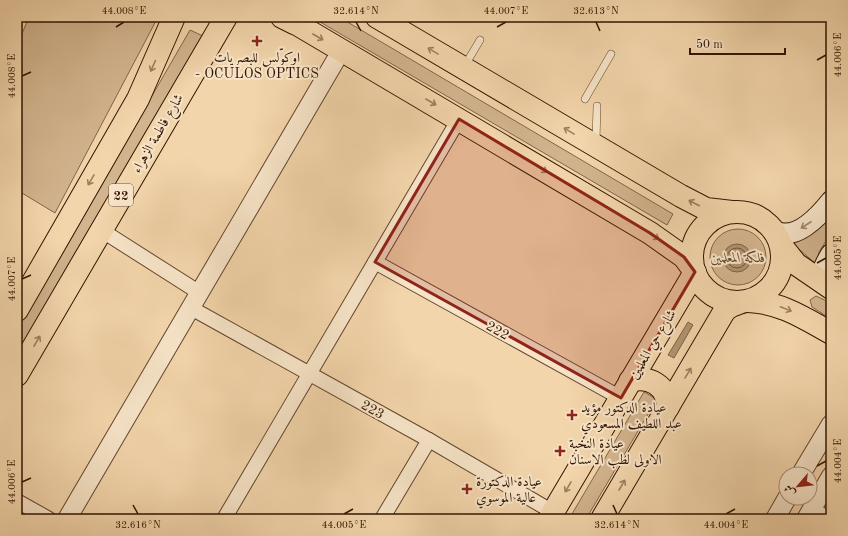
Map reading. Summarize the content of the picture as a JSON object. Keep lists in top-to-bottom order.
{
  "streets": {
    "main road": ["شارع فاطمة الزهراء", "22", "شارع حي المعلمين"],
    "street": ["222", "223"]
  },
  "crossings": [
    ["شارع فاطمة الزهراء", "223"],
    ["222", "شارع حي المعلمين"],
    ["شارع حي المعلمين", "223"]
  ],
  "parks": ["فلكة المعلمين"],
  "places": {
    "health": [
      "اوكوّلس للبصريات - OCULOS OPTICS",
      "عيادة الدكتور مؤيد عبد اللطيف المسعودي",
      "عيادة النخبة الاولى لطب الاسنان",
      "عيادة الدكتورة عالية الموسوي"
    ]
  },
  "scale_bar": "50 m",
  "north": "bottom left",
  "coordinates": [
    "44.008°E",
    "32.614°N",
    "44.007°E",
    "32.613°N",
    "44.006°E",
    "44.005°E",
    "44.004°E",
    "32.616°N"
  ]
}
